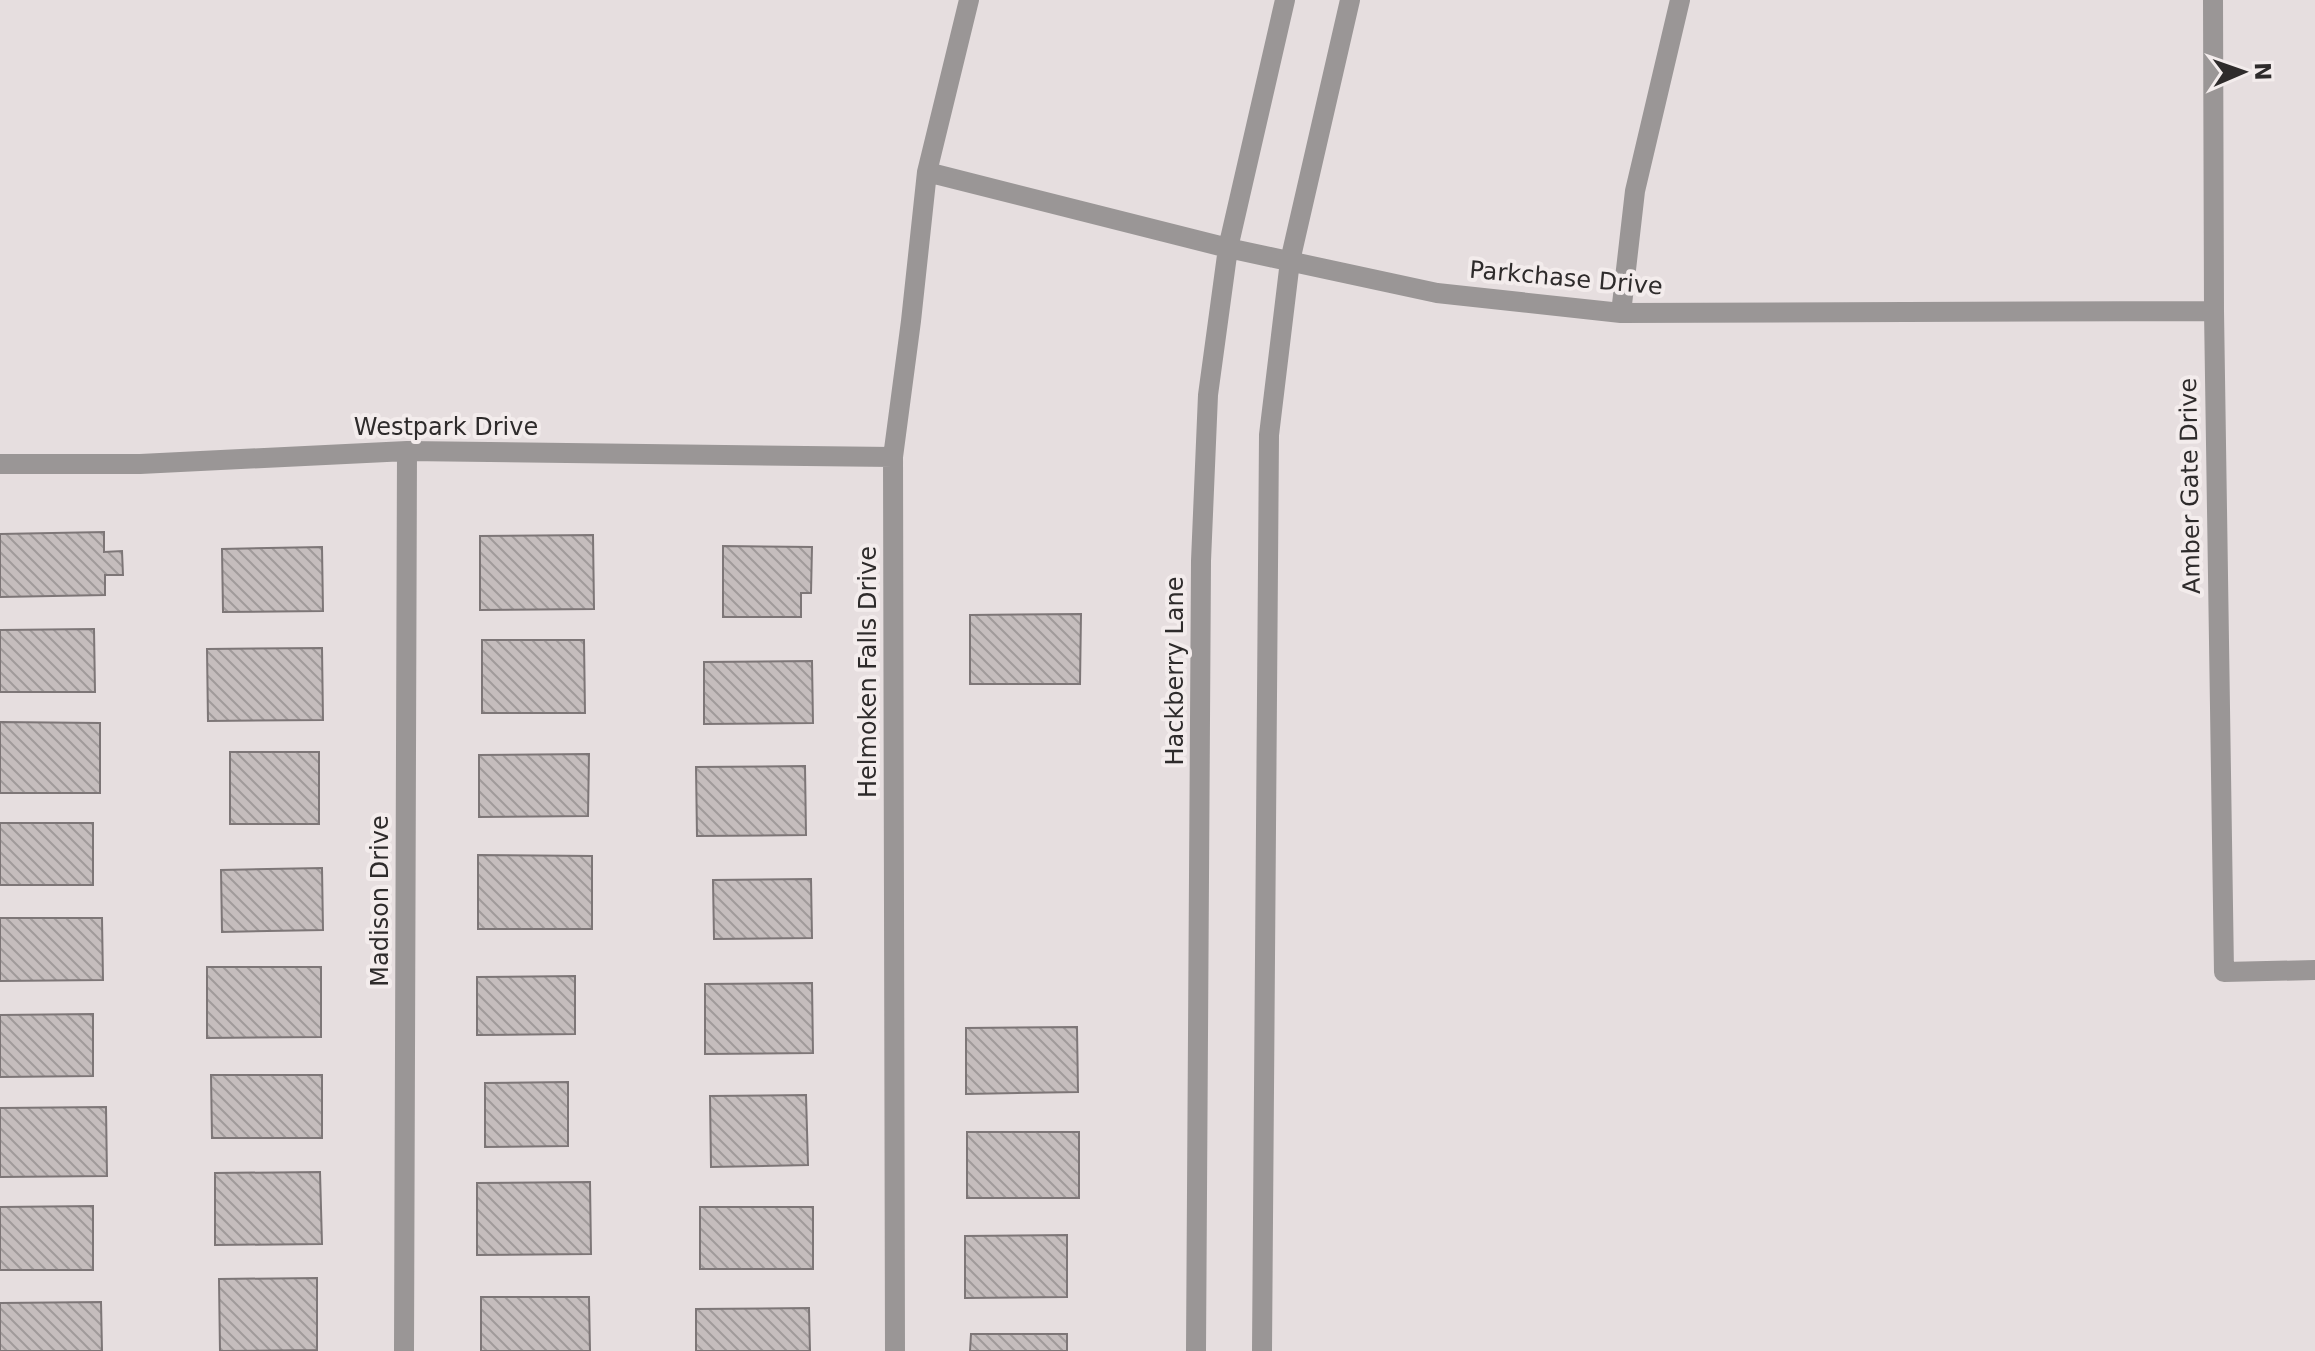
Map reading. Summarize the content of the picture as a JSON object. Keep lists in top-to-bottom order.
{
  "streets": {
    "street": [
      "Parkchase Drive",
      "Westpark Drive",
      "Amber Gate Drive",
      "Hackberry Lane",
      "Helmoken Falls Drive",
      "Madison Drive"
    ]
  },
  "crossings": [
    ["Parkchase Drive", "Amber Gate Drive"],
    ["Parkchase Drive", "Hackberry Lane"],
    ["Parkchase Drive", "Helmoken Falls Drive"],
    ["Westpark Drive", "Helmoken Falls Drive"],
    ["Westpark Drive", "Madison Drive"]
  ],
  "north": "right"
}
